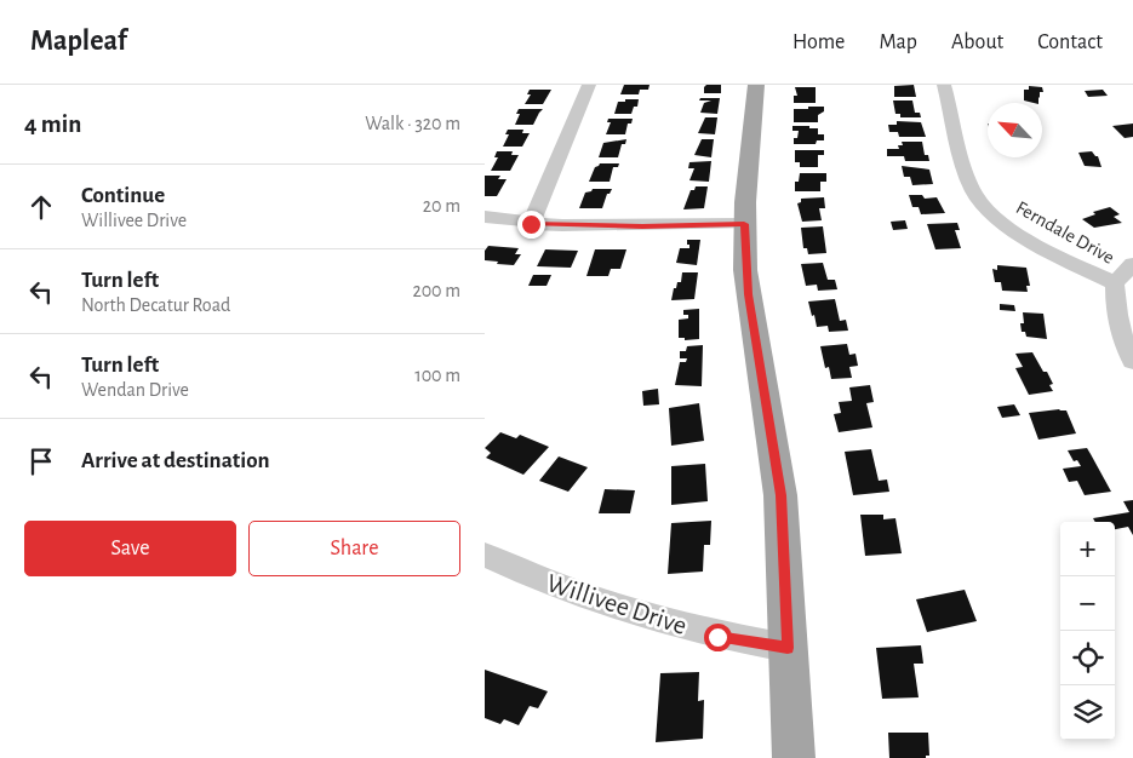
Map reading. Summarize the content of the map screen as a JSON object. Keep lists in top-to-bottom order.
{
  "streets": {
    "street": ["Ferndale Drive", "Willivee Drive"]
  },
  "north": "top left",
  "page": {
    "header": "Mapleaf",
    "nav": [
      "Home",
      "Map",
      "About",
      "Contact"
    ],
    "heading": ["4 min", "Walk · 320 m"],
    "list": [
      ["Continue", "Willivee Drive", "20 m"],
      ["Turn left", "North Decatur Road", "200 m"],
      ["Turn left", "Wendan Drive", "100 m"],
      "Arrive at destination"
    ],
    "buttons": ["Save", "Share"],
    "map_buttons": ["+", "−"]
  }
}
